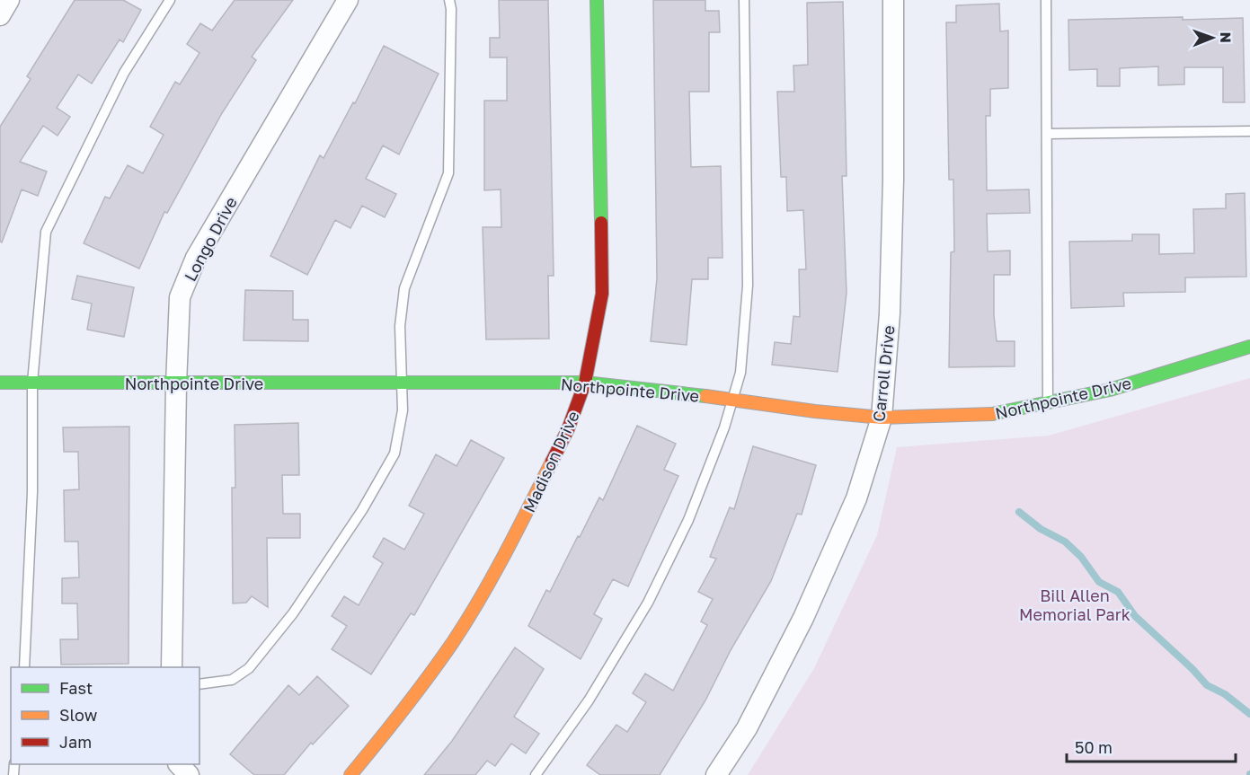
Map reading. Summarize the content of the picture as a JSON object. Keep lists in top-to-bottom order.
{
  "streets": {
    "street": [
      "Longo Drive",
      "Carroll Drive",
      "Northpointe Drive",
      "Madison Drive"
    ]
  },
  "crossings": [
    ["Longo Drive", "Northpointe Drive"],
    ["Carroll Drive", "Northpointe Drive"],
    ["Northpointe Drive", "Madison Drive"]
  ],
  "parks": ["Bill Allen Memorial Park"],
  "legend": ["Fast", "Slow", "Jam"],
  "scale_bar": "50 m",
  "north": "right"
}
